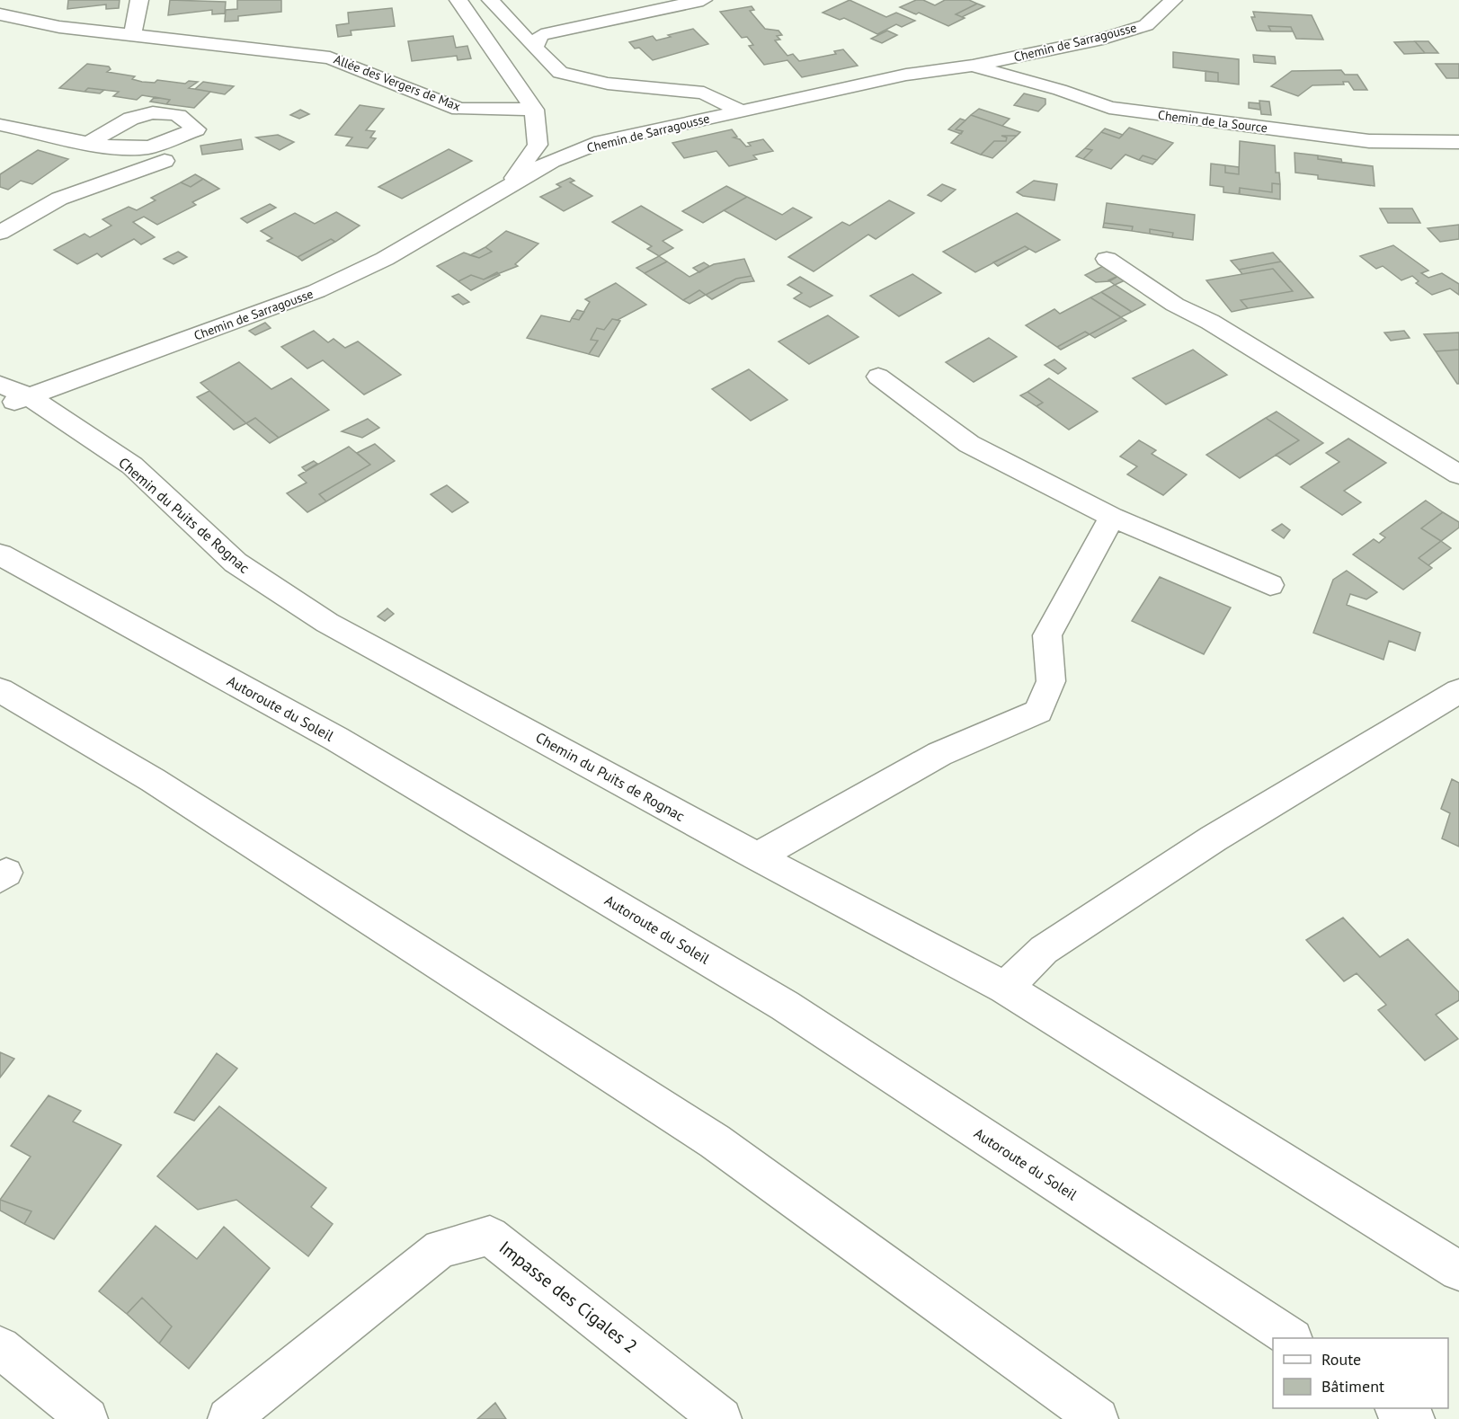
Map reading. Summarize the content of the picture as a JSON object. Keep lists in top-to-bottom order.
{
  "streets": {
    "main road": [
      "Chemin de Sarragousse",
      "Allée des Vergers de Max",
      "Chemin de la Source",
      "Chemin du Puits de Rognac",
      "Autoroute du Soleil",
      "Impasse des Cigales 2"
    ]
  },
  "crossings": [
    ["Chemin de Sarragousse", "Chemin de la Source"],
    ["Chemin de Sarragousse", "Chemin du Puits de Rognac"]
  ],
  "legend": ["Route", "Bâtiment"]
}
